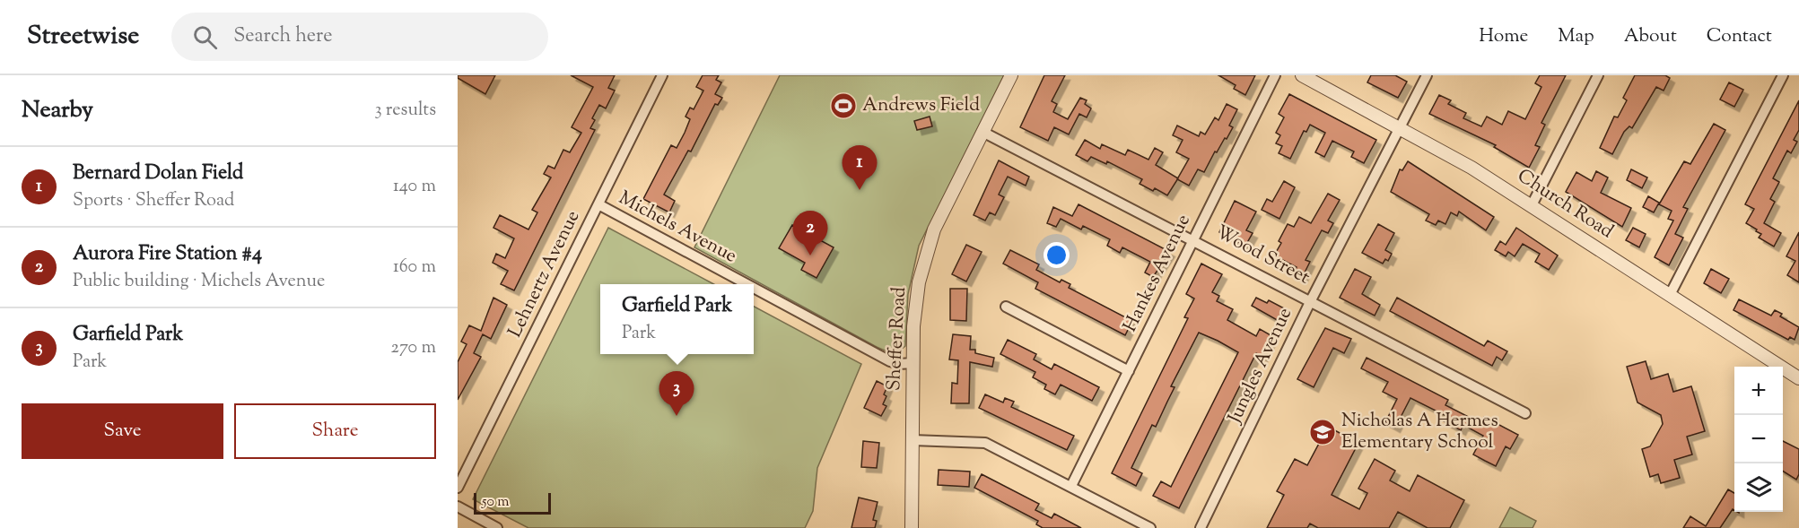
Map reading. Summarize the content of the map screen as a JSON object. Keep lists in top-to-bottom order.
{
  "streets": {
    "street": [
      "Church Road",
      "Michels Avenue",
      "Wood Street",
      "Hankes Avenue",
      "Lehnertz Avenue",
      "Sheffer Road",
      "Jungles Avenue"
    ]
  },
  "crossings": [
    ["Church Road", "Jungles Avenue"],
    ["Michels Avenue", "Lehnertz Avenue"],
    ["Michels Avenue", "Sheffer Road"],
    ["Wood Street", "Hankes Avenue"],
    ["Wood Street", "Sheffer Road"],
    ["Wood Street", "Jungles Avenue"]
  ],
  "places": {
    "sports": ["Andrews Field"],
    "school or university": ["Nicholas A Hermes Elementary School"]
  },
  "scale_bar": "50 m",
  "page": {
    "header": "Streetwise",
    "search": "Search here",
    "nav": [
      "Home",
      "Map",
      "About",
      "Contact"
    ],
    "heading": ["Nearby", "3 results"],
    "list": [
      {
        "mark": "1",
        "name": "Bernard Dolan Field",
        "note": "Sports · Sheffer Road",
        "value": "140 m"
      },
      {
        "mark": "2",
        "name": "Aurora Fire Station #4",
        "note": "Public building · Michels Avenue",
        "value": "160 m"
      },
      {
        "mark": "3",
        "name": "Garfield Park",
        "note": "Park",
        "value": "270 m"
      }
    ],
    "pins": ["1", "2", "3"],
    "popup": ["Garfield Park", "Park"],
    "map_buttons": ["+", "−"],
    "buttons": ["Save", "Share"],
    "scale": "50 m"
  }
}
